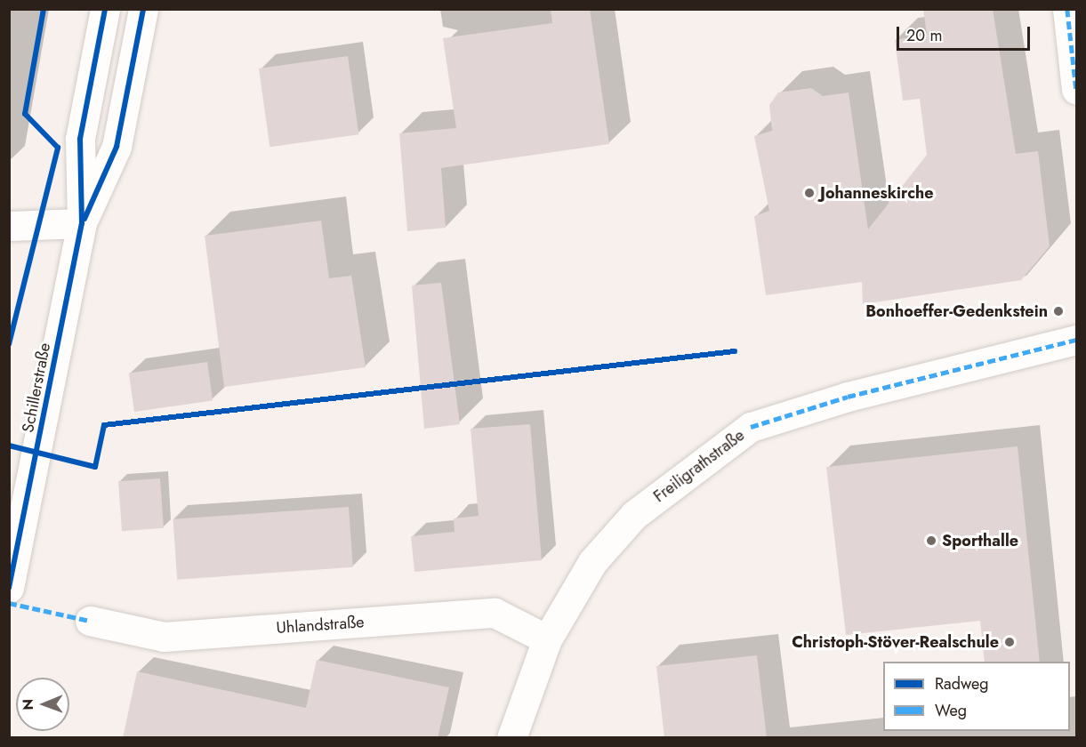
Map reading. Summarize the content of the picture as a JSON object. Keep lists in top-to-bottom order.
{
  "streets": {
    "street": ["Schillerstraße", "Freiligrathstraße", "Uhlandstraße"]
  },
  "crossings": [
    ["Freiligrathstraße", "Uhlandstraße"]
  ],
  "places": [
    "Johanneskirche",
    "Bonhoeffer-Gedenkstein",
    "Sporthalle",
    "Christoph-Stöver-Realschule"
  ],
  "legend": ["Radweg", "Weg"],
  "scale_bar": "20 m",
  "north": "left"
}
